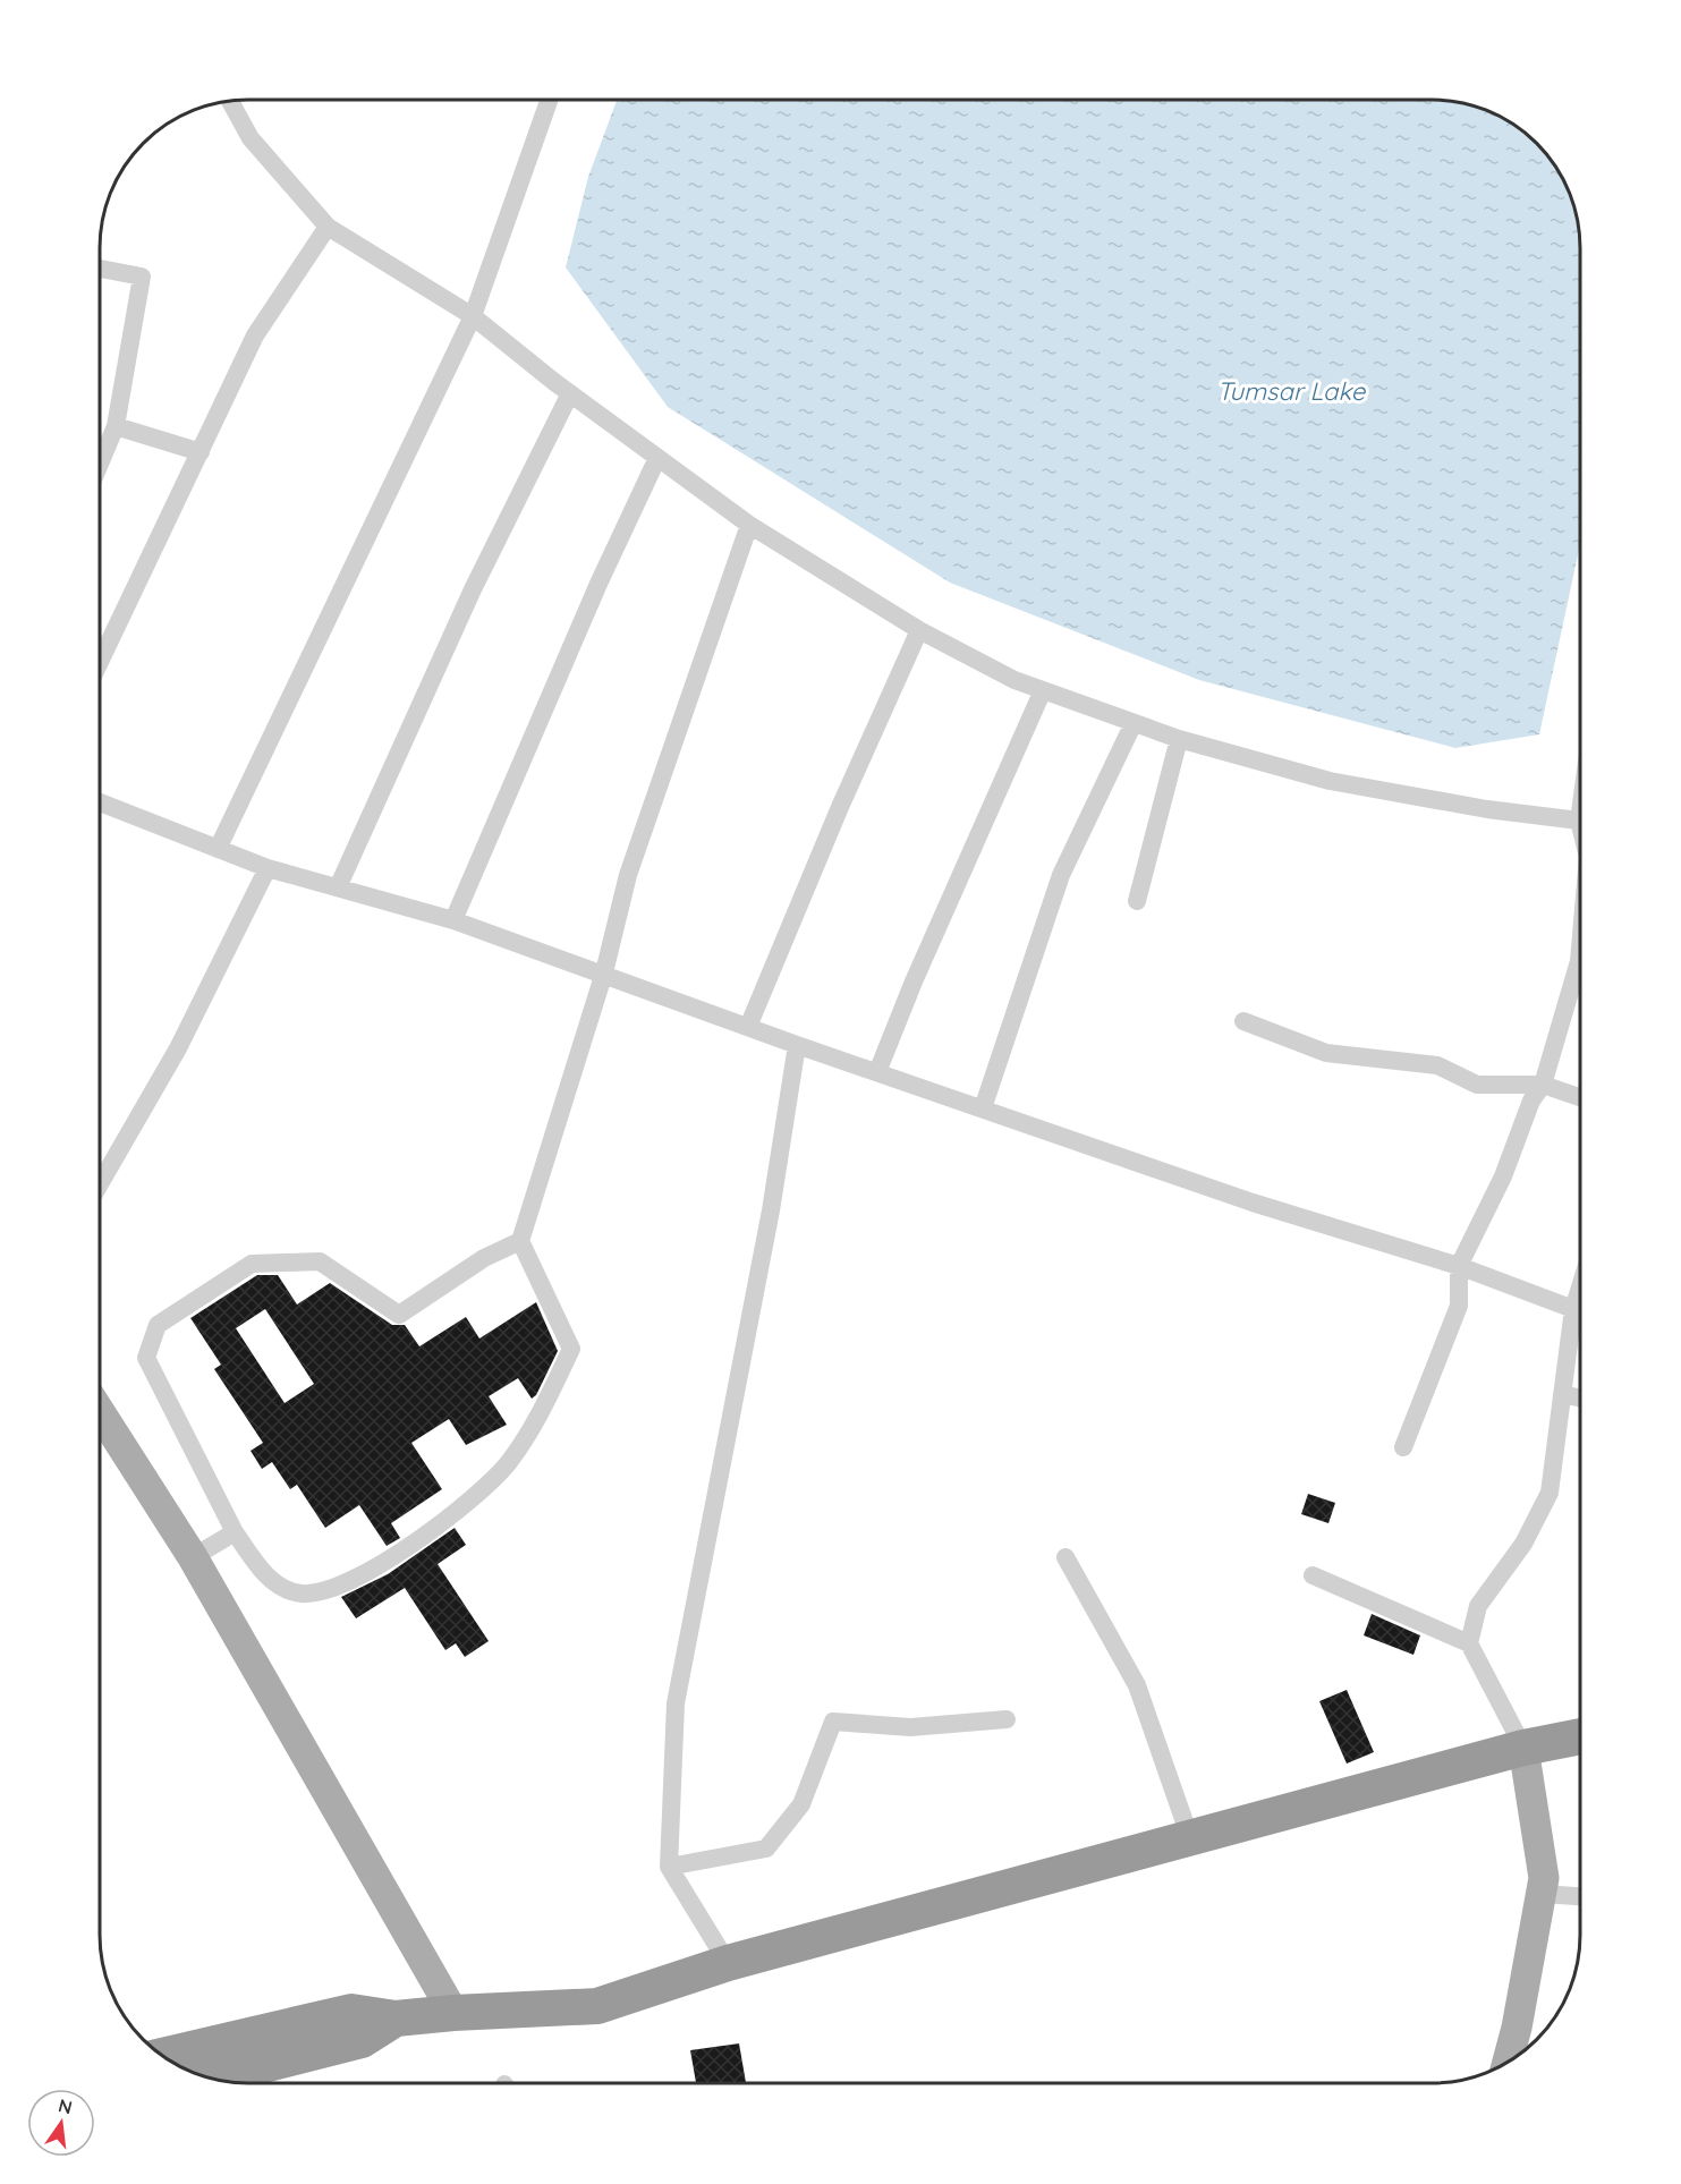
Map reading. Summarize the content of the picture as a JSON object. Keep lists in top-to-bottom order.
{
  "water": ["Tumsar Lake"],
  "north": "top"
}
